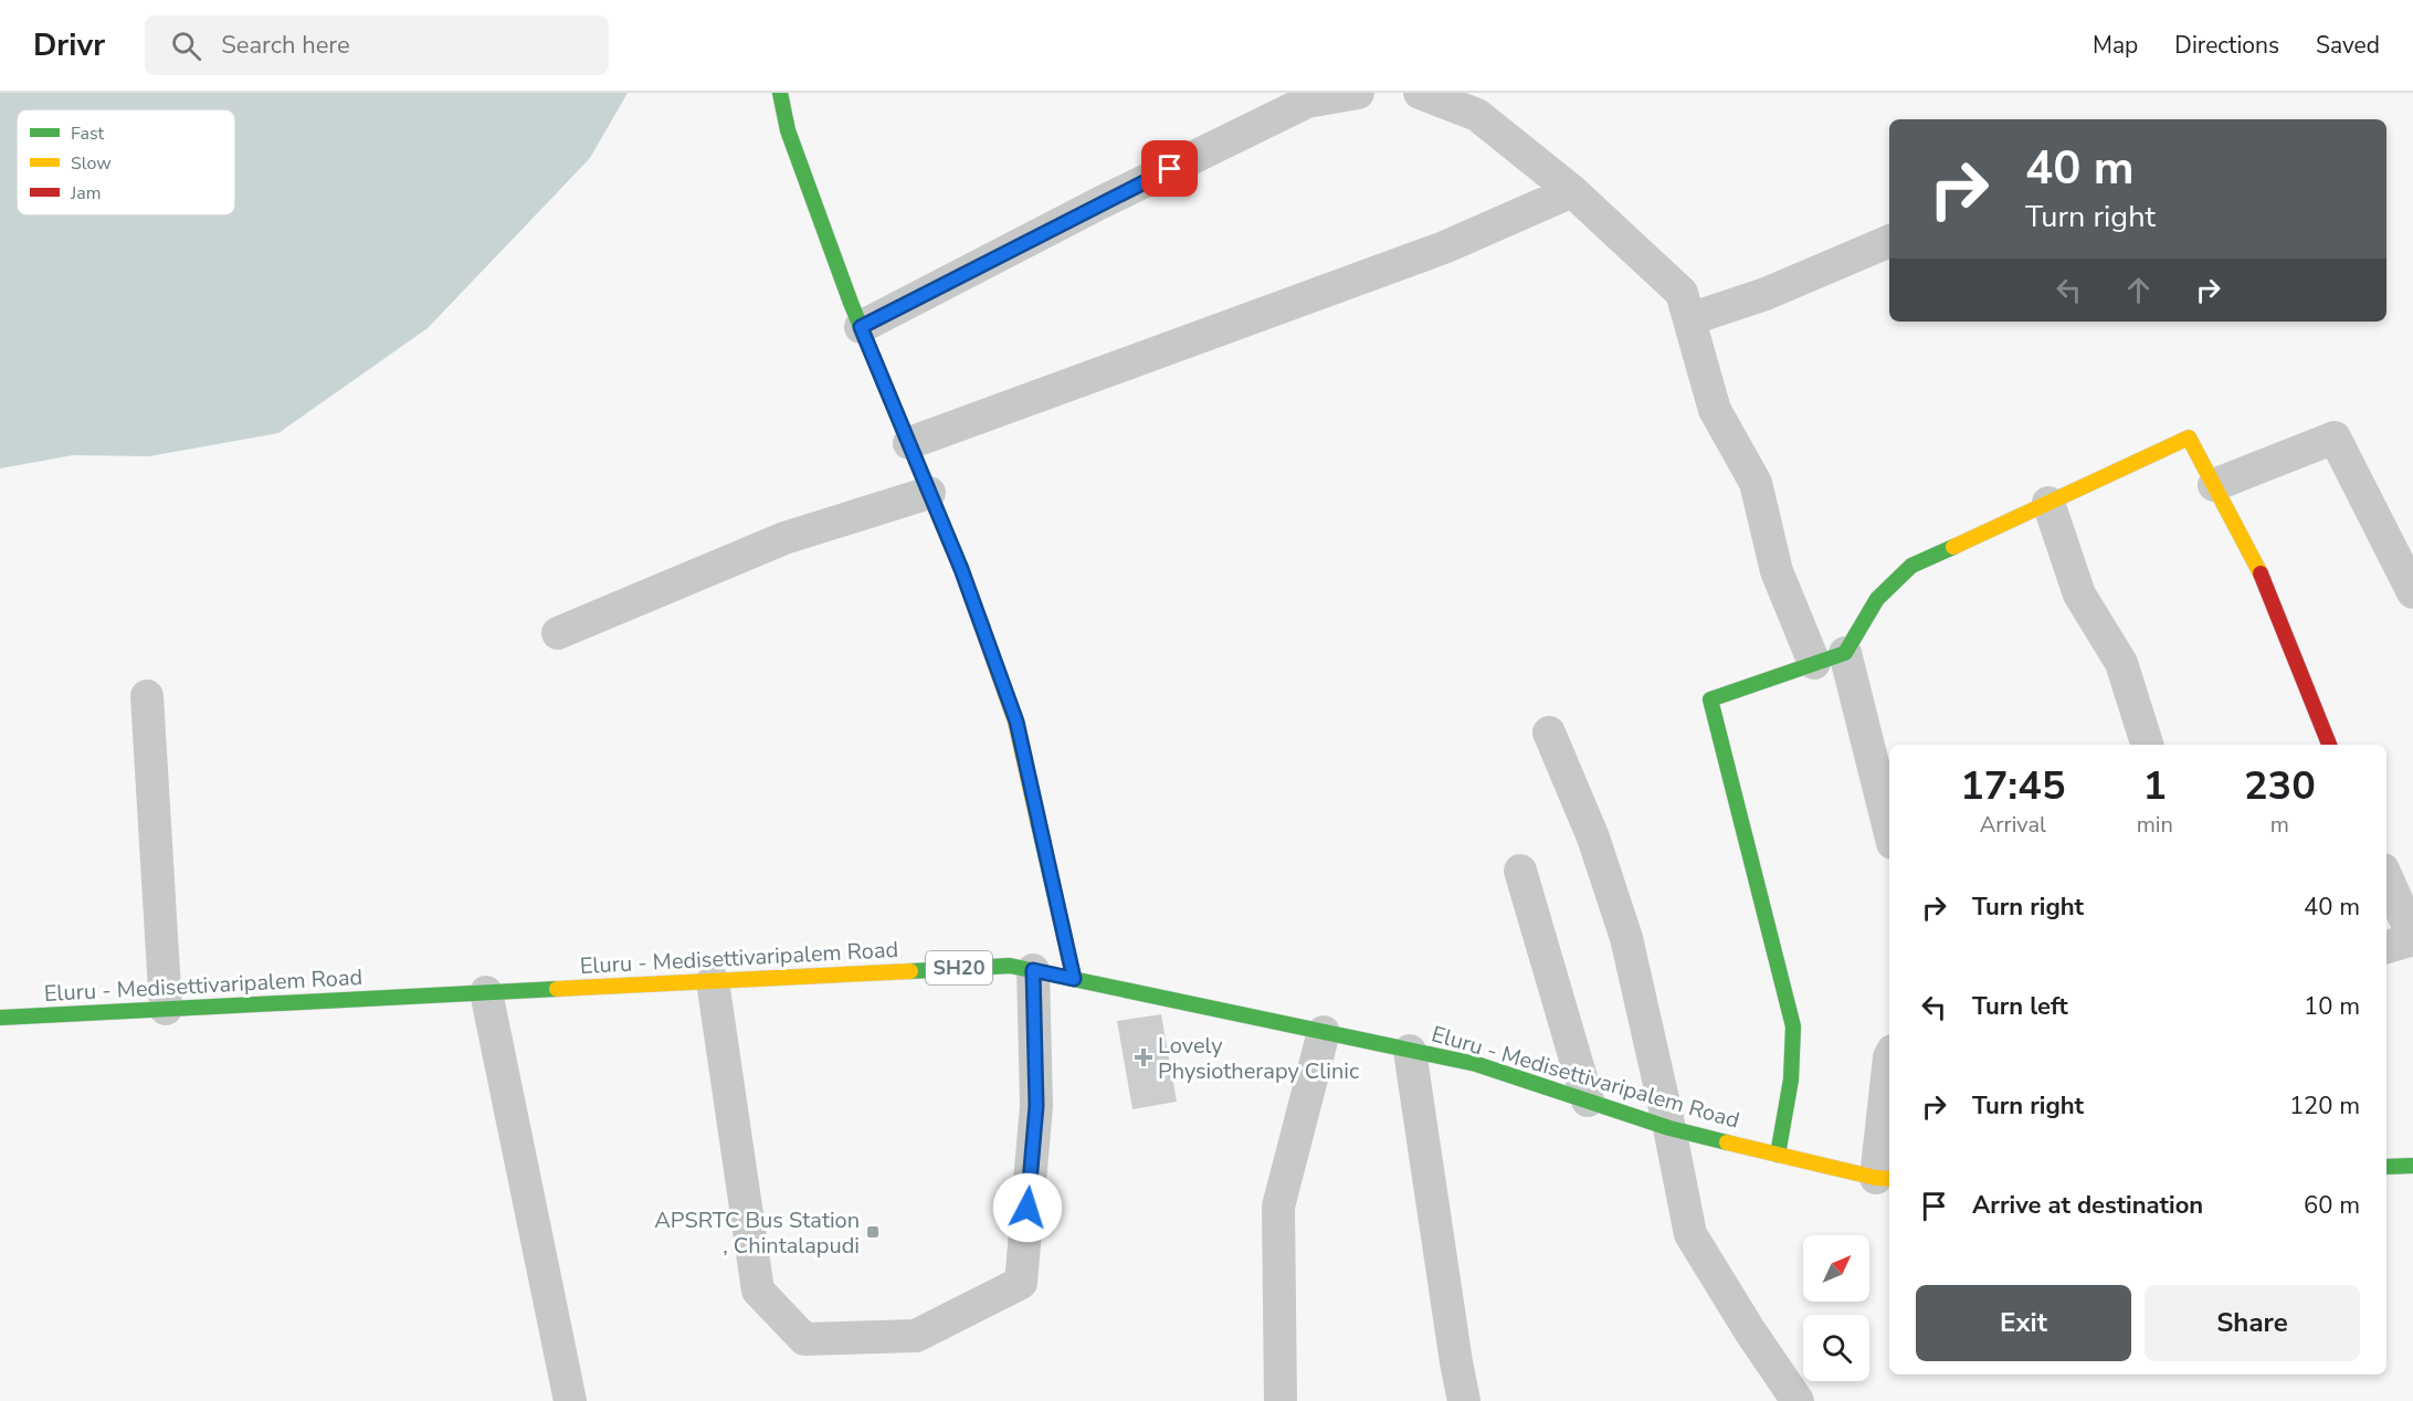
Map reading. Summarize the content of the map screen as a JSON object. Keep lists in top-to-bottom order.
{
  "streets": {
    "street": ["Eluru - Medisettivaripalem Road", "SH20"]
  },
  "places": {
    "health": ["Lovely Physiotherapy Clinic"],
    "transit": ["APSRTC Bus Station , Chintalapudi"]
  },
  "legend": ["Fast", "Slow", "Jam"],
  "north": "top right",
  "page": {
    "header": "Drivr",
    "search": "Search here",
    "nav": ["Map", "Directions", "Saved"],
    "turn": ["40 m", "Turn right"],
    "eta": [
      "17:45",
      "Arrival",
      "1",
      "min",
      "230",
      "m"
    ],
    "list": [
      {
        "name": "Turn right",
        "value": "40 m"
      },
      {
        "name": "Turn left",
        "value": "10 m"
      },
      {
        "name": "Turn right",
        "value": "120 m"
      },
      {
        "name": "Arrive at destination",
        "value": "60 m"
      }
    ],
    "buttons": ["Exit", "Share"]
  }
}
